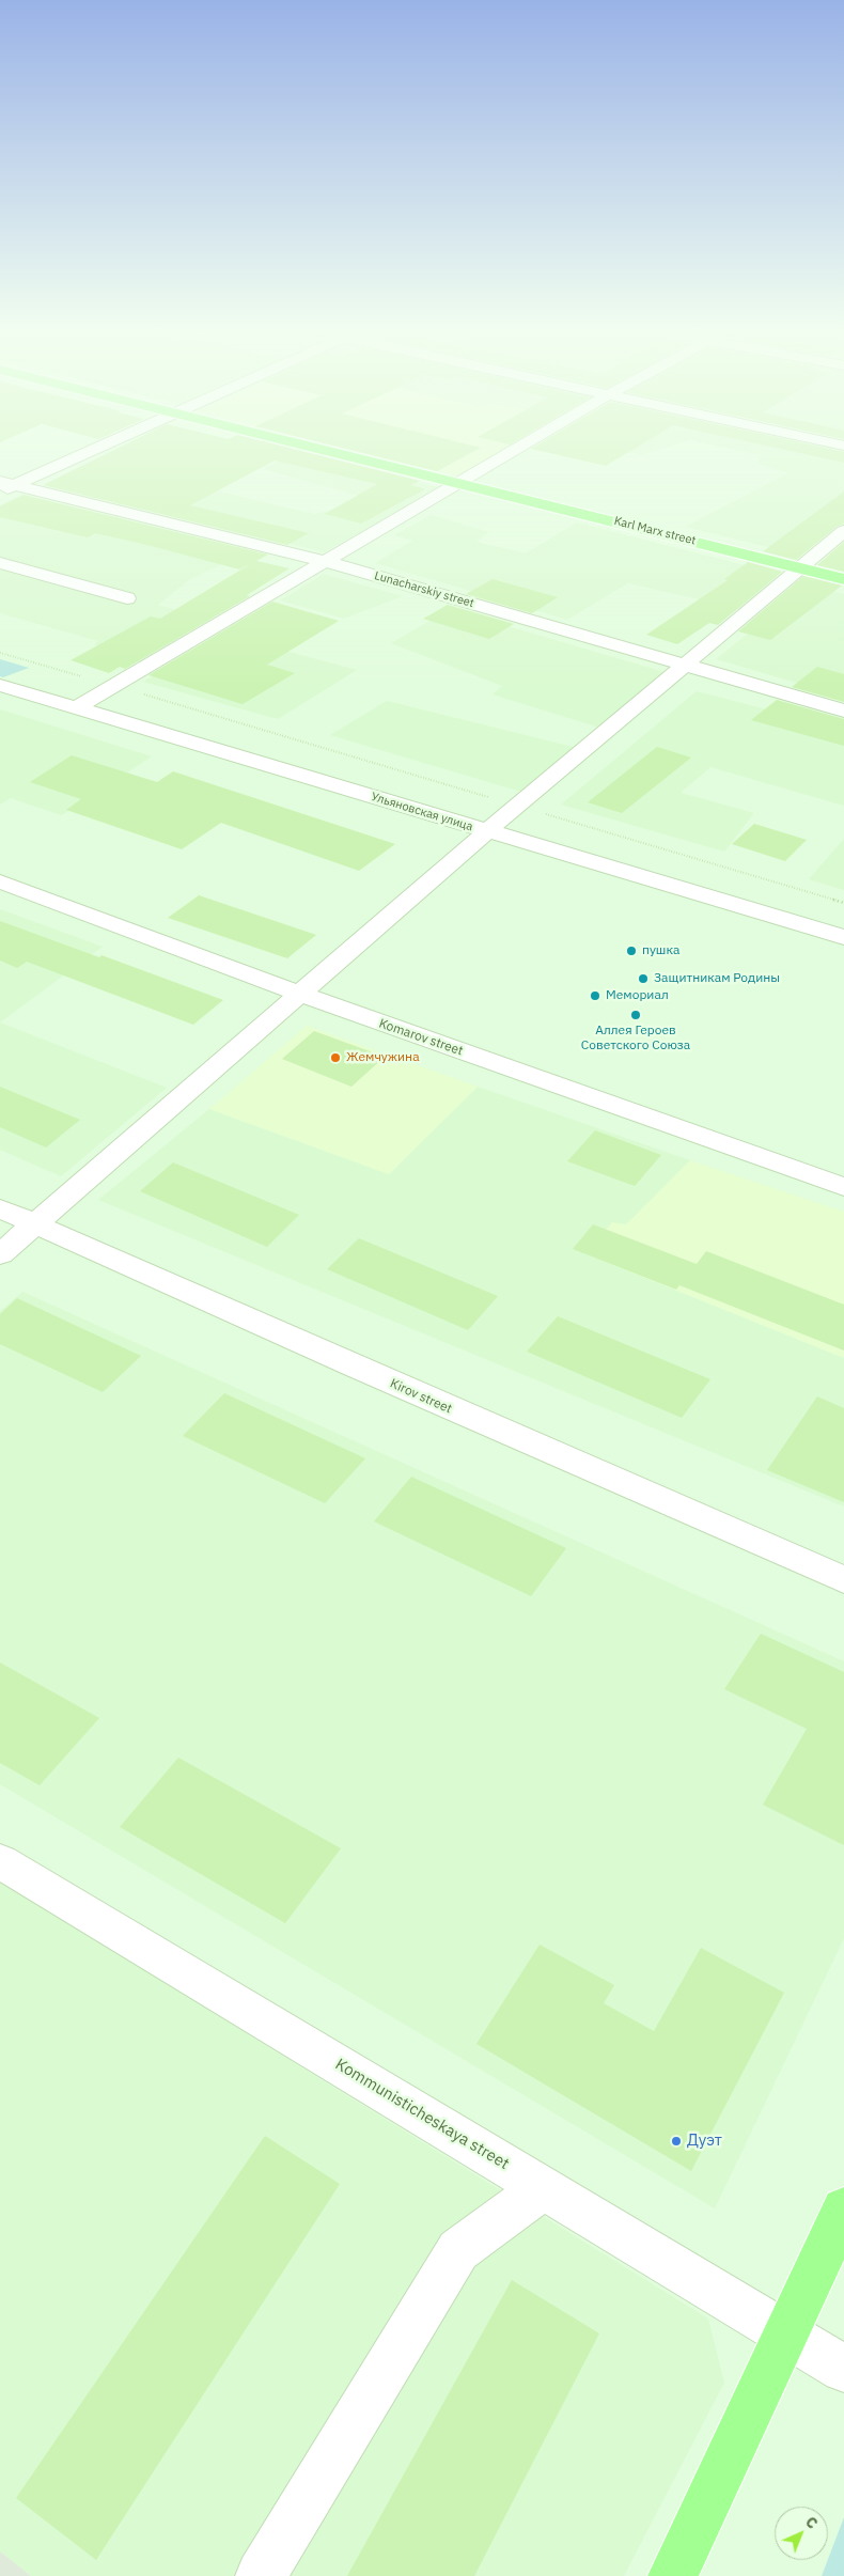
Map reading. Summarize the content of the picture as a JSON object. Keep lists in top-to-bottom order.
{
  "streets": {
    "main road": ["Karl Marx street"],
    "street": [
      "Lunacharskiy street",
      "Ульяновская улица",
      "Komarov street",
      "Kirov street",
      "Kommunisticheskaya street"
    ]
  },
  "places": [
    "пушка",
    "Защитникам Родины",
    "Мемориал",
    "Аллея Героев Советского Союза",
    "Жемчужина",
    "Дуэт"
  ],
  "north": "top right"
}
